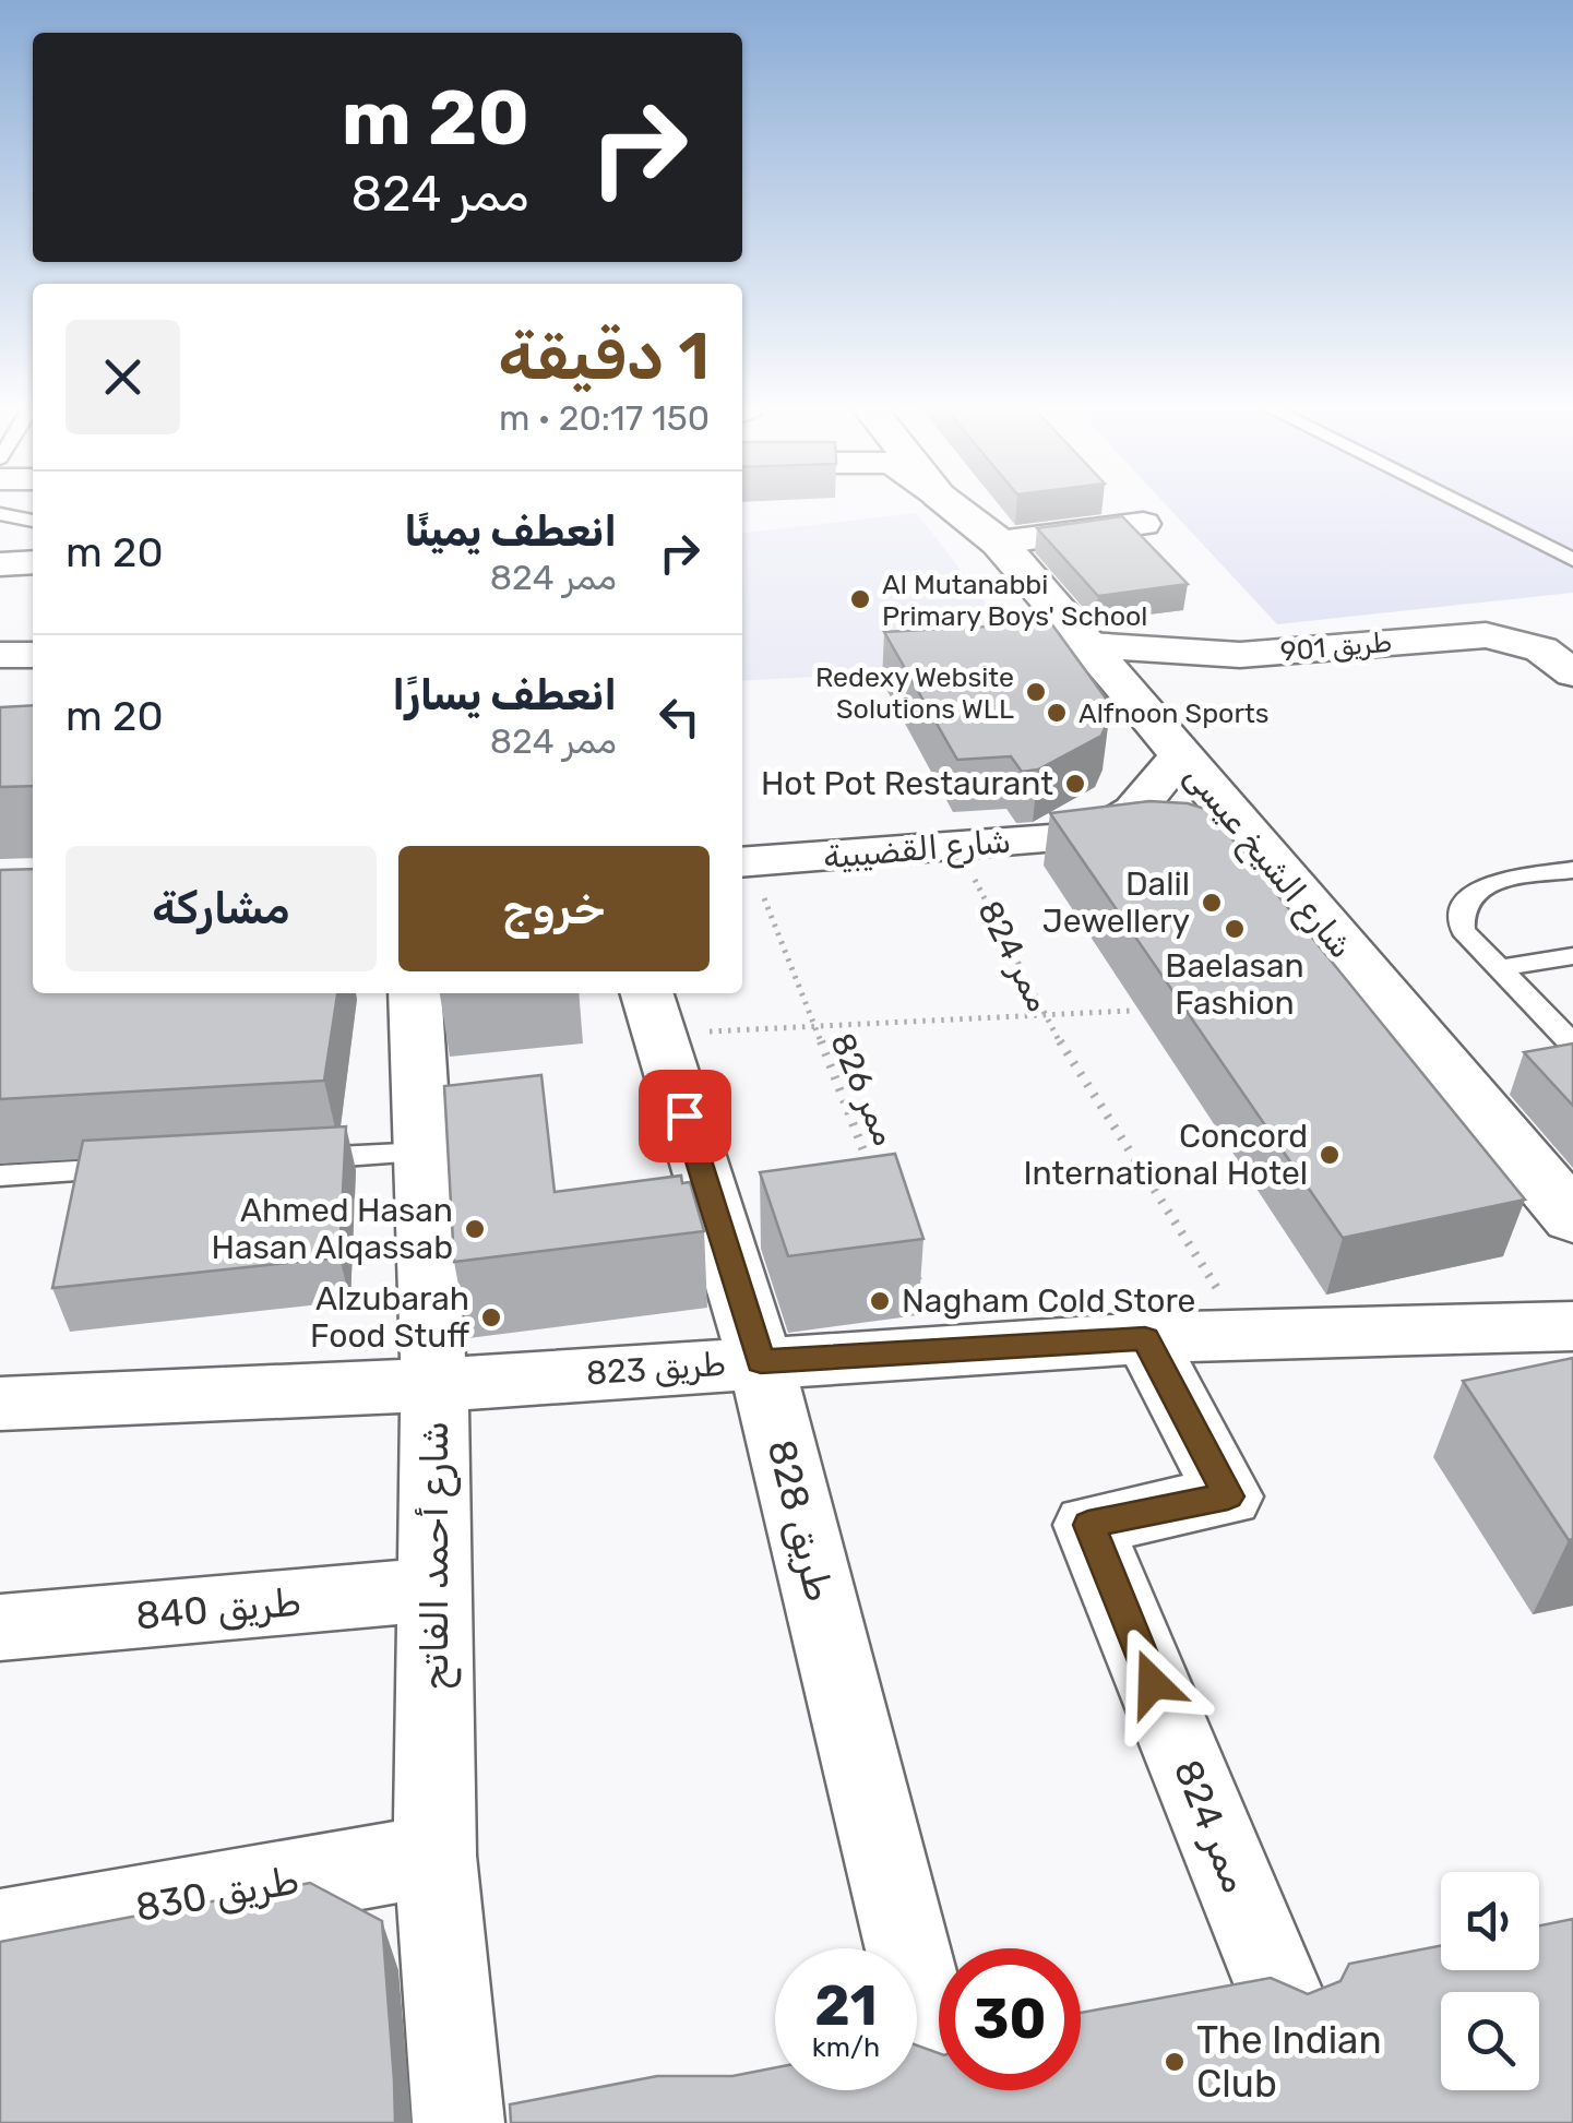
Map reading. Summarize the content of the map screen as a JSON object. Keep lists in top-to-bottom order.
{
  "streets": {
    "street": [
      "طريق 901",
      "شارع القضيبية",
      "شارع الشيخ عيسى",
      "ممر 824",
      "طريق 823",
      "طريق 828",
      "شارع أحمد الفاتح",
      "طريق 840",
      "طريق 830"
    ],
    "path": ["ممر 826"]
  },
  "crossings": [
    ["طريق 901", "شارع الشيخ عيسى"],
    ["شارع القضيبية", "شارع الشيخ عيسى"],
    ["شارع القضيبية", "ممر 824"],
    ["شارع القضيبية", "ممر 826"],
    ["ممر 824", "ممر 826"],
    ["ممر 824", "طريق 823"],
    ["ممر 826", "طريق 828"],
    ["طريق 823", "طريق 828"],
    ["طريق 823", "شارع أحمد الفاتح"],
    ["شارع أحمد الفاتح", "طريق 840"],
    ["شارع أحمد الفاتح", "طريق 830"]
  ],
  "places": [
    "Al Mutanabbi Primary Boys' School",
    "Redexy Website Solutions WLL",
    "Alfnoon Sports",
    "Hot Pot Restaurant",
    "Dalil Jewellery",
    "Baelasan Fashion",
    "Concord International Hotel",
    "Ahmed Hasan Hasan Alqassab",
    "Nagham Cold Store",
    "Alzubarah Food Stuff",
    "The Indian Club"
  ],
  "page": {
    "turn": ["20 m", "ممر 824"],
    "heading": ["1 دقيقة", "150 m · 20:17"],
    "list": [
      {
        "name": "انعطف يمينًا",
        "note": "ممر 824",
        "value": "20 m"
      },
      {
        "name": "انعطف يسارًا",
        "note": "ممر 824",
        "value": "20 m"
      }
    ],
    "buttons": ["خروج", "مشاركة"],
    "speed": "21 km/h",
    "limit": "30"
  }
}
